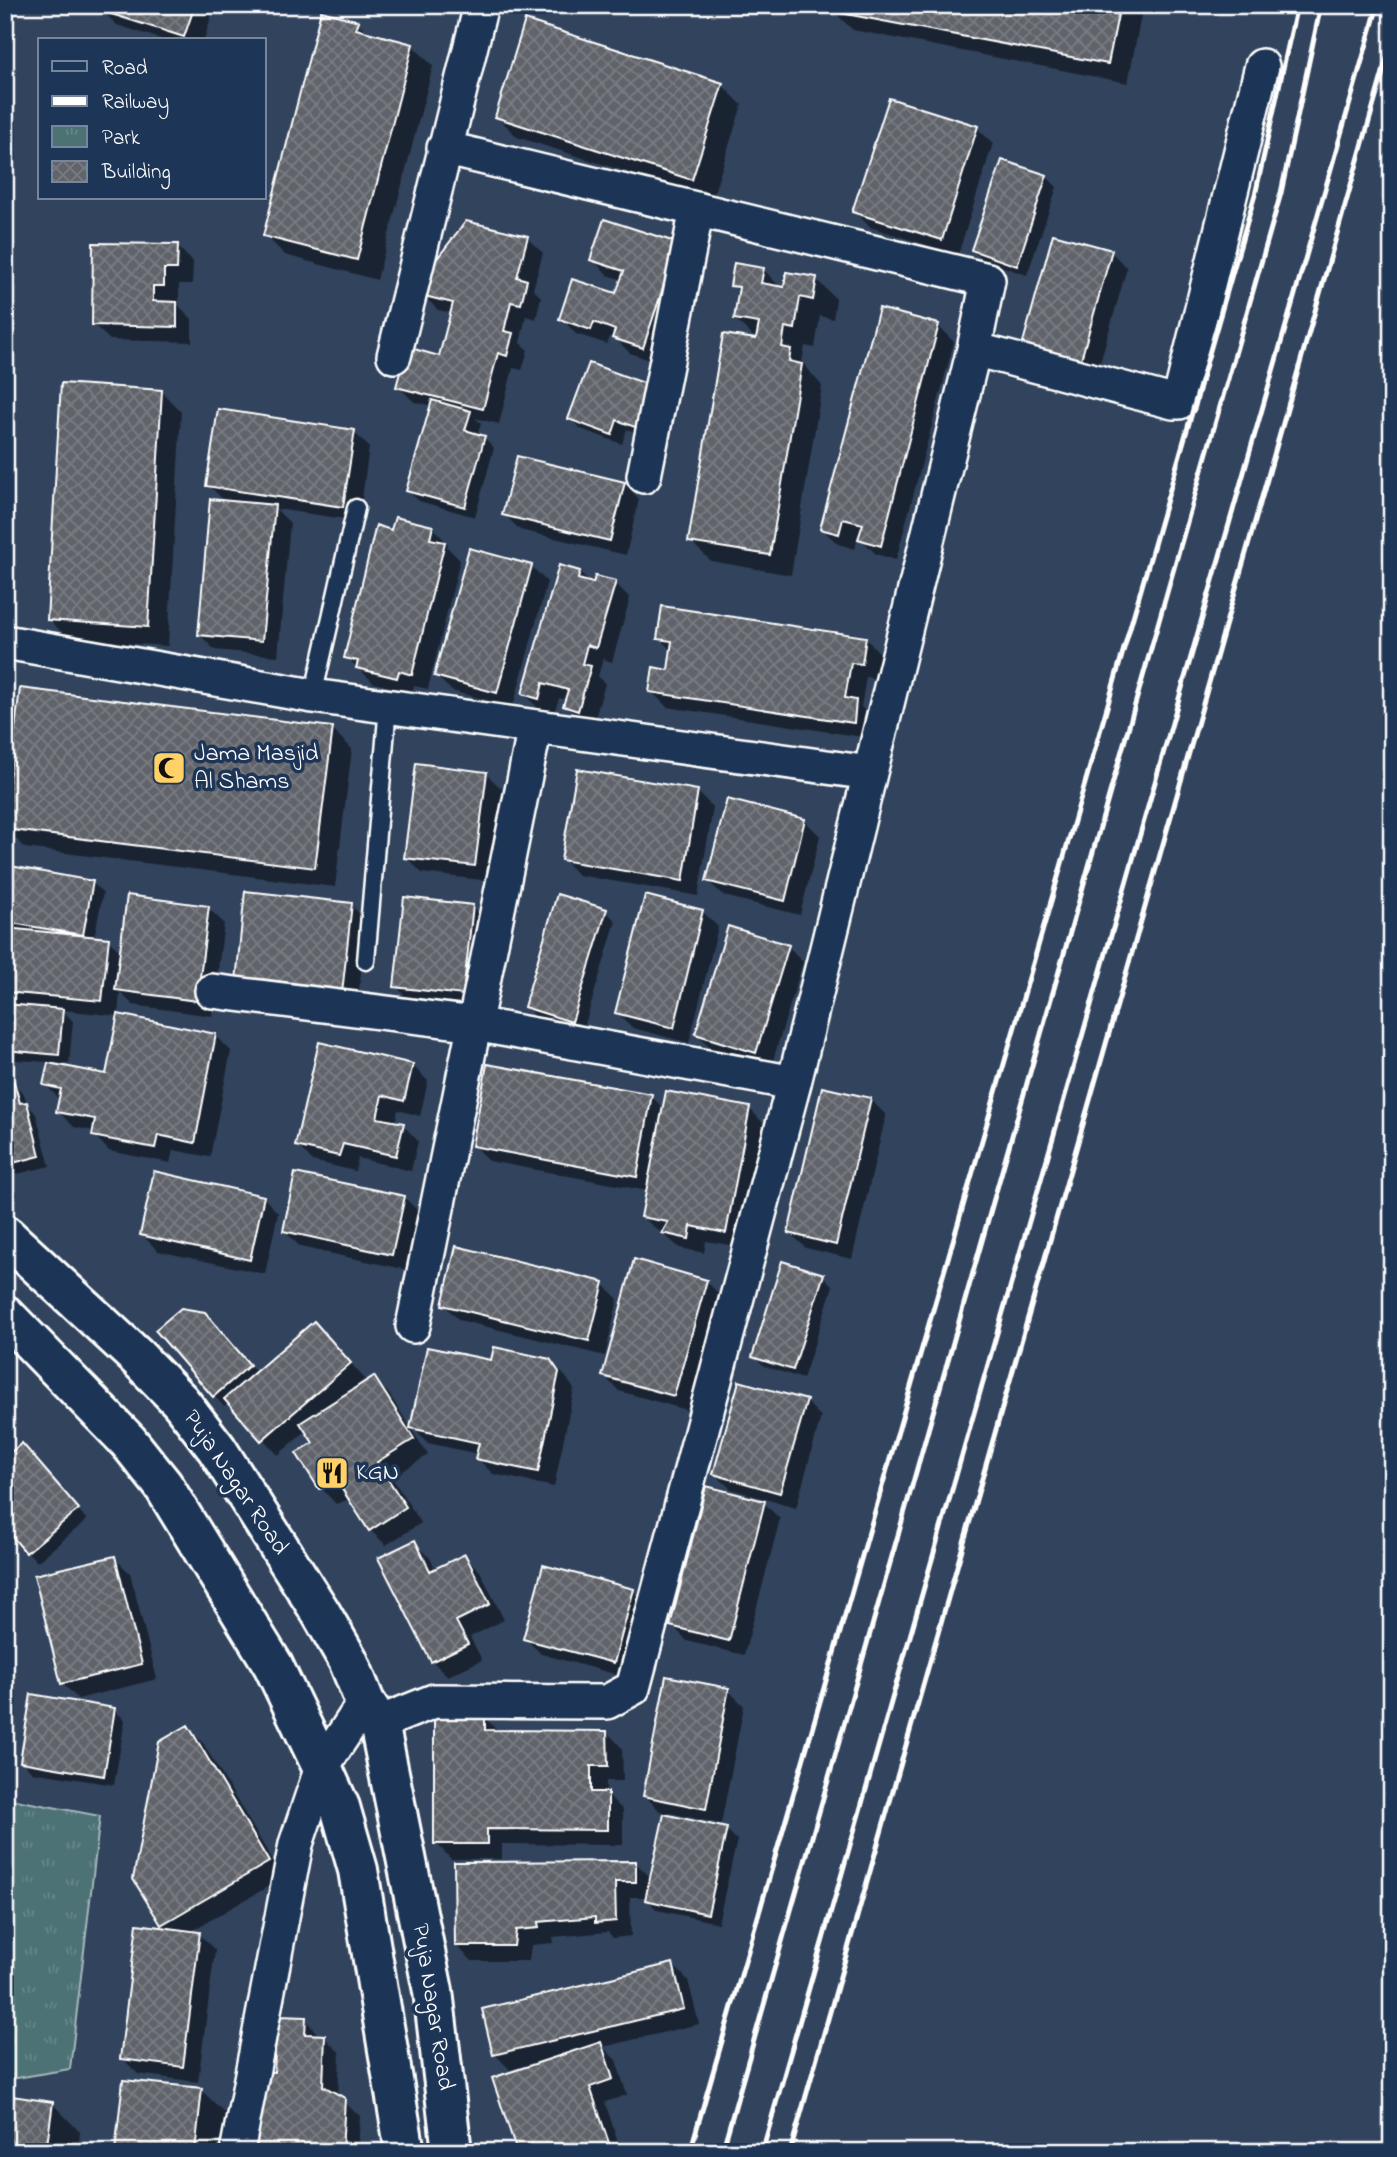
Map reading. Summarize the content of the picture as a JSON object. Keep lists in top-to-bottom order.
{
  "streets": {
    "street": ["Puja Nagar Road"]
  },
  "places": {
    "mosque": ["Jama Masjid Al Shams"],
    "restaurant": ["KGN"]
  },
  "legend": [
    "Road",
    "Railway",
    "Park",
    "Building"
  ]
}
